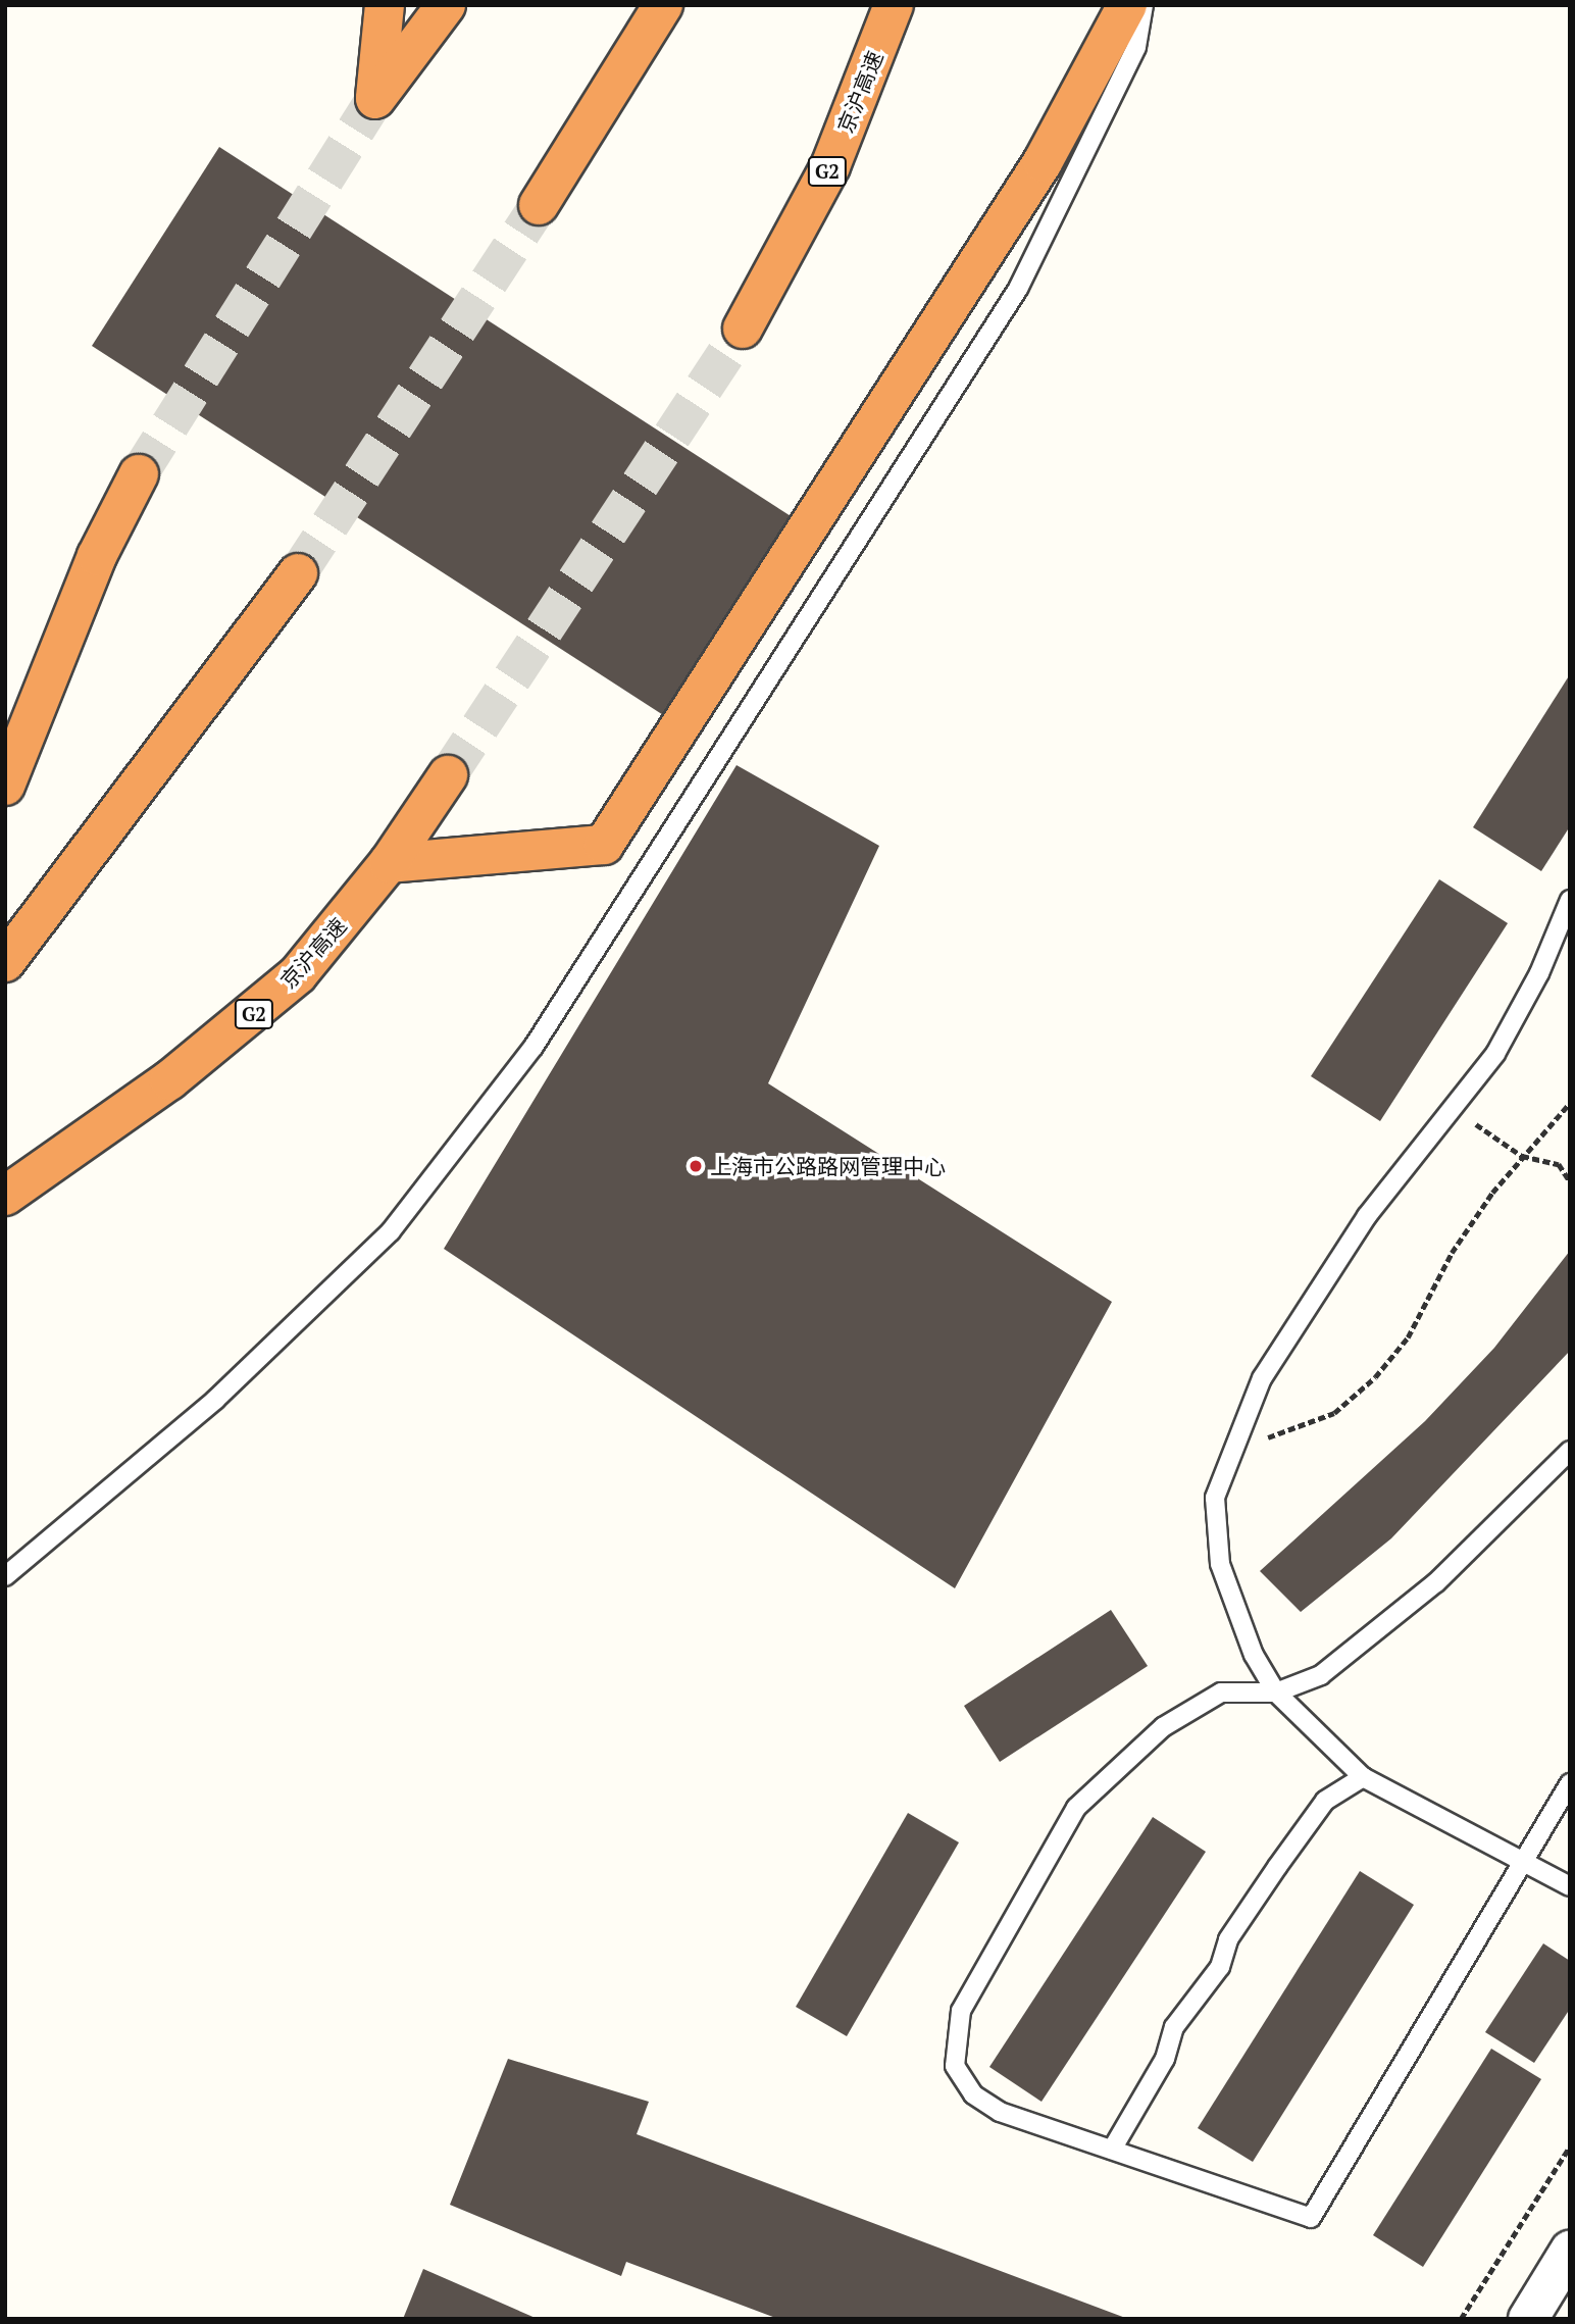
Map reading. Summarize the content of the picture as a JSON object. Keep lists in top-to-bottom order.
{
  "streets": {
    "highway": ["京沪高速", "G2"]
  },
  "places": ["上海市公路路网管理中心"]
}
